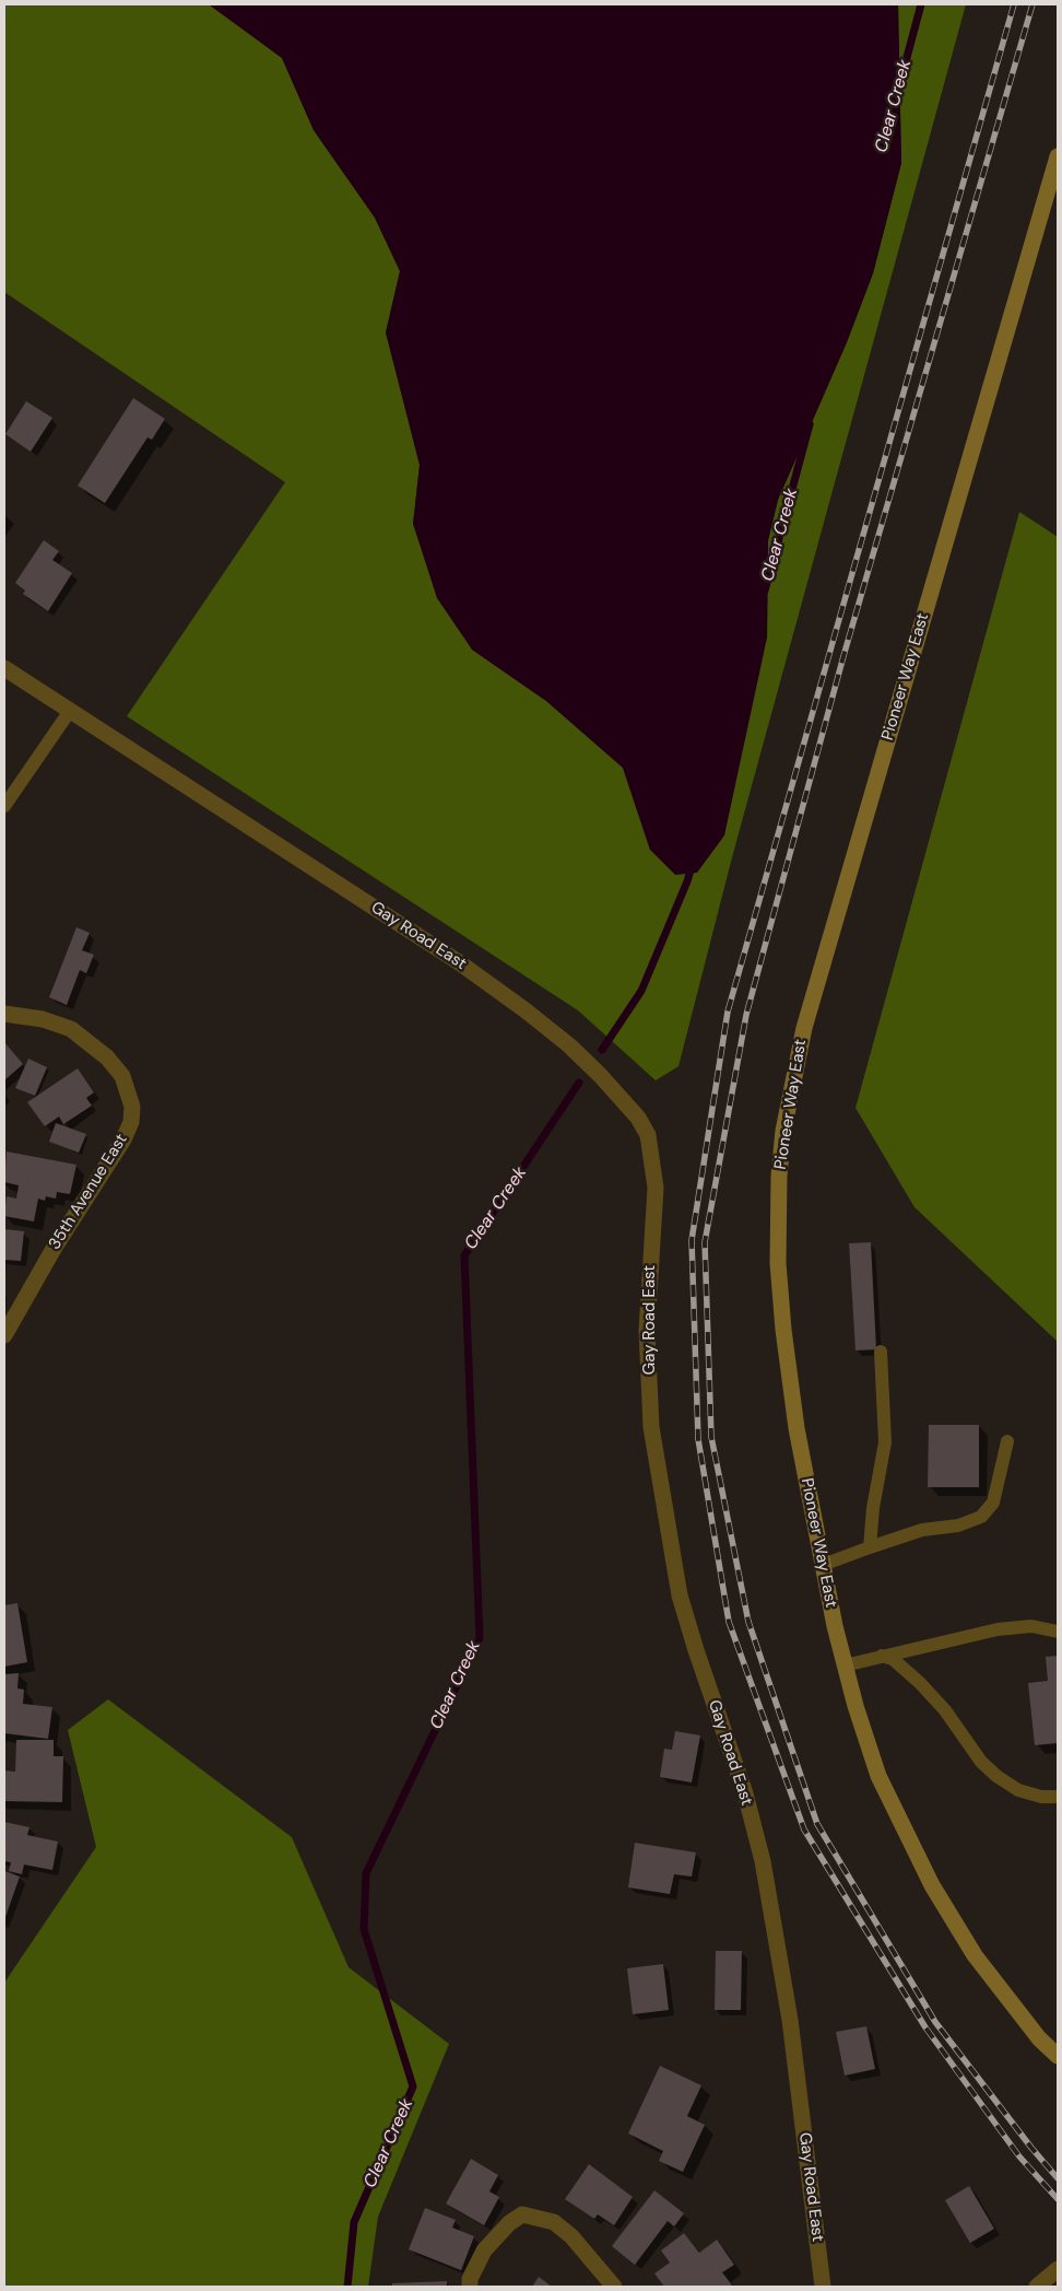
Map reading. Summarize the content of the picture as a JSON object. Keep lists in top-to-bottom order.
{
  "streets": {
    "main road": ["Pioneer Way East"],
    "street": ["Gay Road East", "35th Avenue East"]
  },
  "water": ["Clear Creek"]
}
